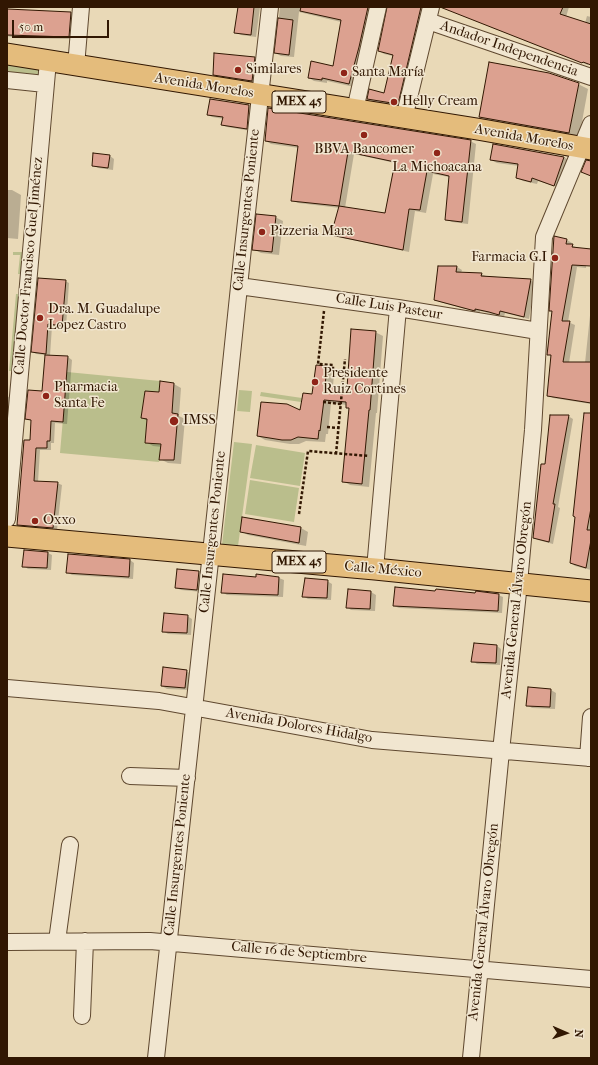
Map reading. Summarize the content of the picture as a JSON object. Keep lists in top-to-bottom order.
{
  "streets": {
    "main road": ["Avenida Morelos", "MEX 45", "Calle México"],
    "street": [
      "Andador Independencia",
      "Calle Insurgentes Poniente",
      "Calle Doctor Francisco Guel Jiménez",
      "Calle Luis Pasteur",
      "Avenida General Álvaro Obregón",
      "Avenida Dolores Hidalgo",
      "Calle 16 de Septiembre"
    ]
  },
  "crossings": [
    ["Avenida Morelos", "Calle Insurgentes Poniente"],
    ["Avenida Morelos", "Calle Doctor Francisco Guel Jiménez"],
    ["Avenida Morelos", "Avenida General Álvaro Obregón"],
    ["Calle Insurgentes Poniente", "Calle Luis Pasteur"],
    ["Calle Insurgentes Poniente", "Calle México"],
    ["Calle Insurgentes Poniente", "Avenida Dolores Hidalgo"],
    ["Calle Insurgentes Poniente", "Calle 16 de Septiembre"],
    ["Calle Luis Pasteur", "Avenida General Álvaro Obregón"],
    ["Calle México", "Avenida General Álvaro Obregón"],
    ["Avenida General Álvaro Obregón", "Avenida Dolores Hidalgo"],
    ["Avenida General Álvaro Obregón", "Calle 16 de Septiembre"]
  ],
  "places": [
    "Similares",
    "Santa María",
    "Helly Cream",
    "BBVA Bancomer",
    "La Michoacana",
    "Pizzeria Mara",
    "Farmacia G.I",
    "Dra. M. Guadalupe Lopez Castro",
    "Presidente Ruiz Cortines",
    "Pharmacia Santa Fe",
    "IMSS",
    "Oxxo"
  ],
  "scale_bar": "50 m",
  "north": "right"
}
